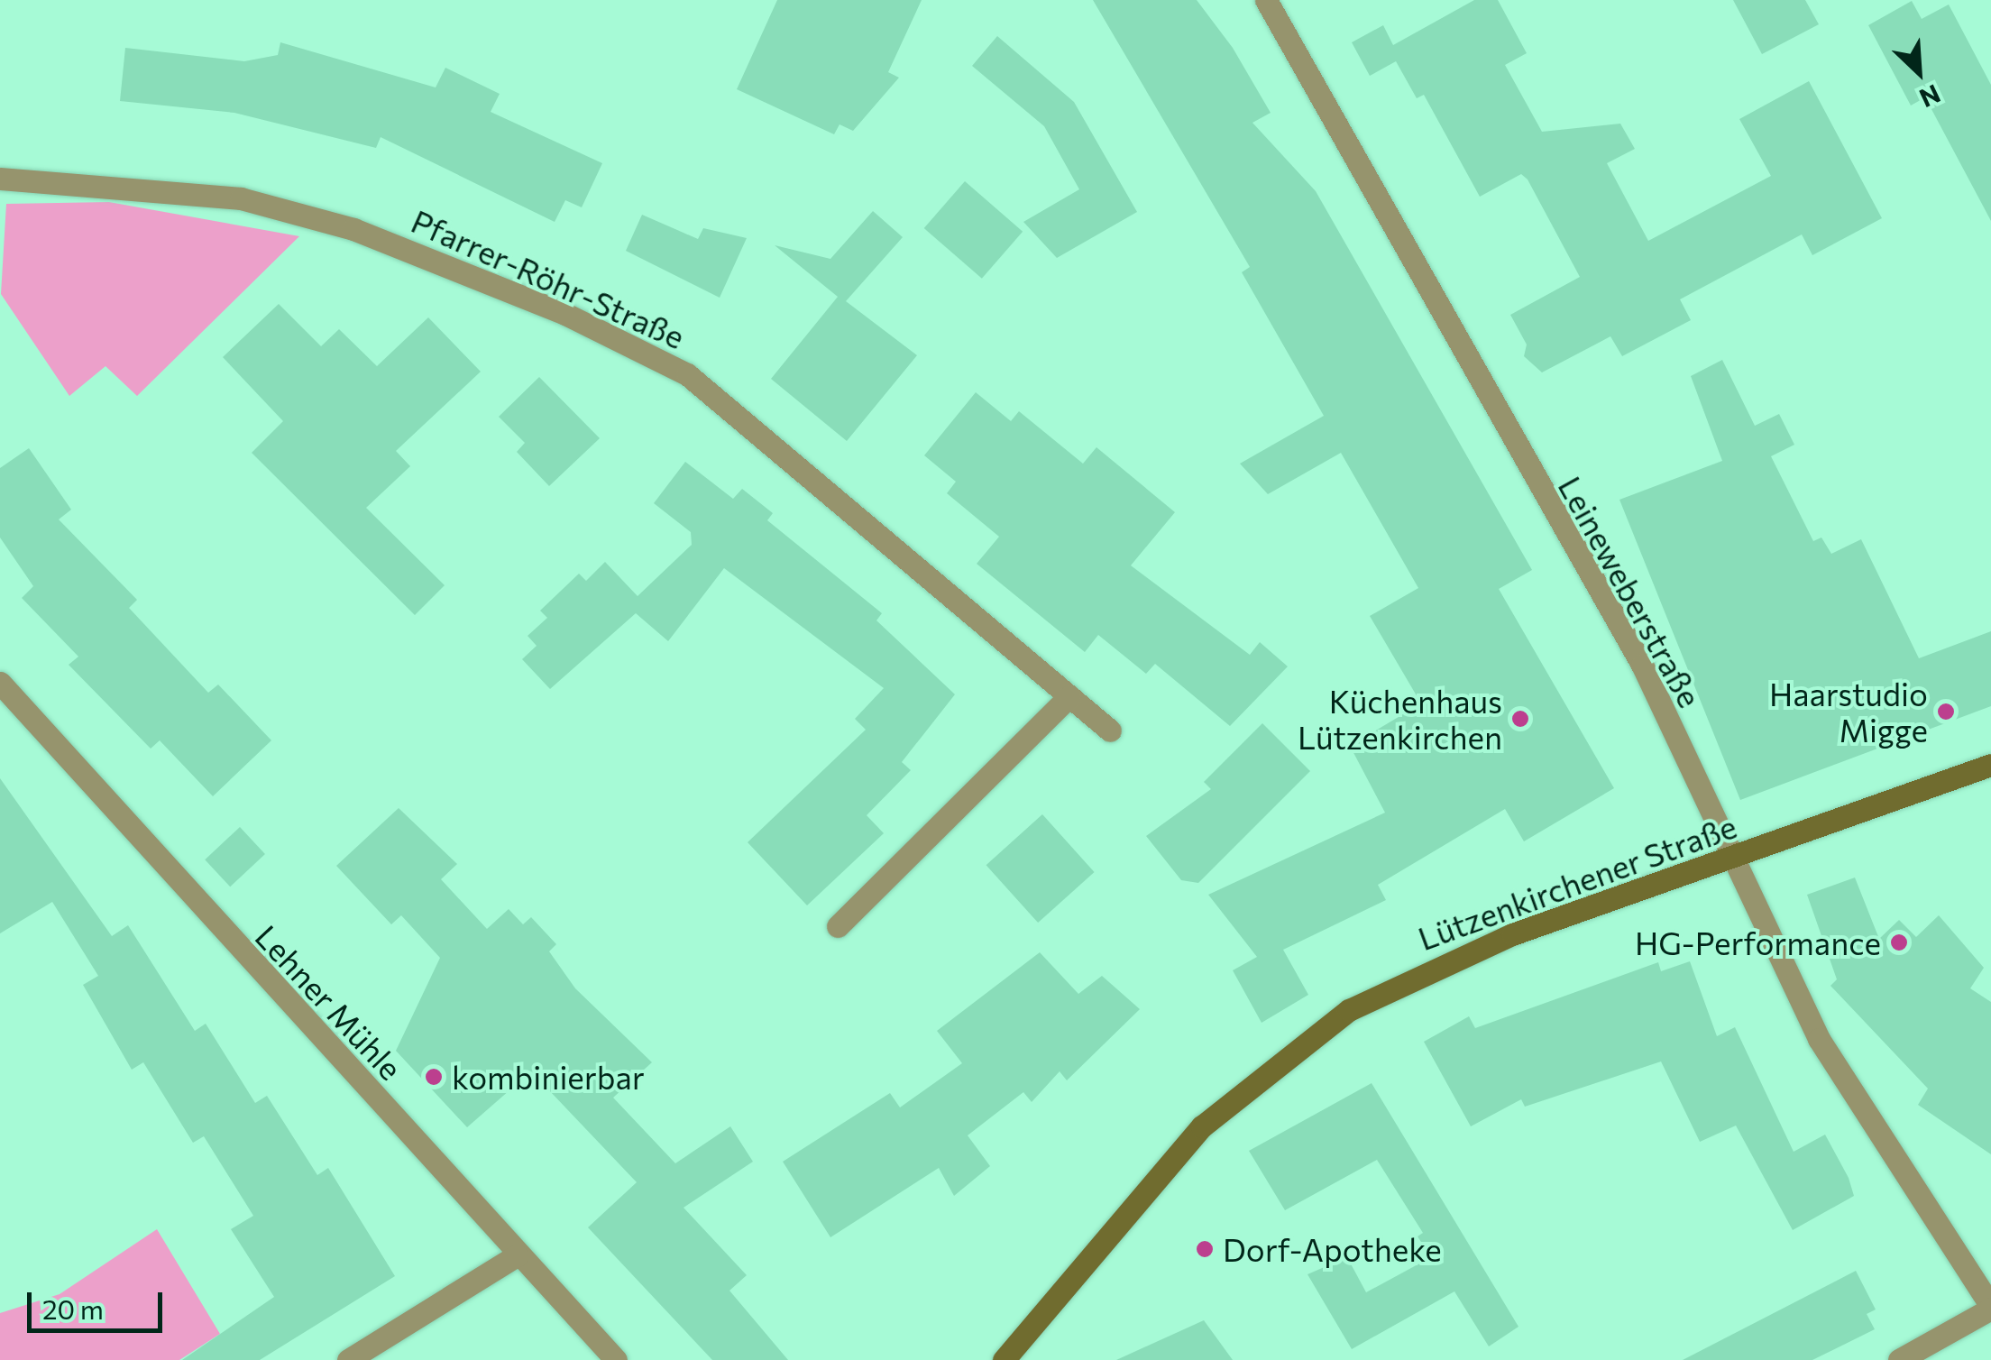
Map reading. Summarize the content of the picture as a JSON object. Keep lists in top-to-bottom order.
{
  "streets": {
    "main road": ["Lützenkirchener Straße"],
    "street": ["Pfarrer-Röhr-Straße", "Leineweberstraße", "Lehner Mühle"]
  },
  "crossings": [
    ["Leineweberstraße", "Lützenkirchener Straße"]
  ],
  "places": [
    "Haarstudio Migge",
    "Küchenhaus Lützenkirchen",
    "HG-Performance",
    "kombinierbar",
    "Dorf-Apotheke"
  ],
  "scale_bar": "20 m",
  "north": "bottom right"
}
